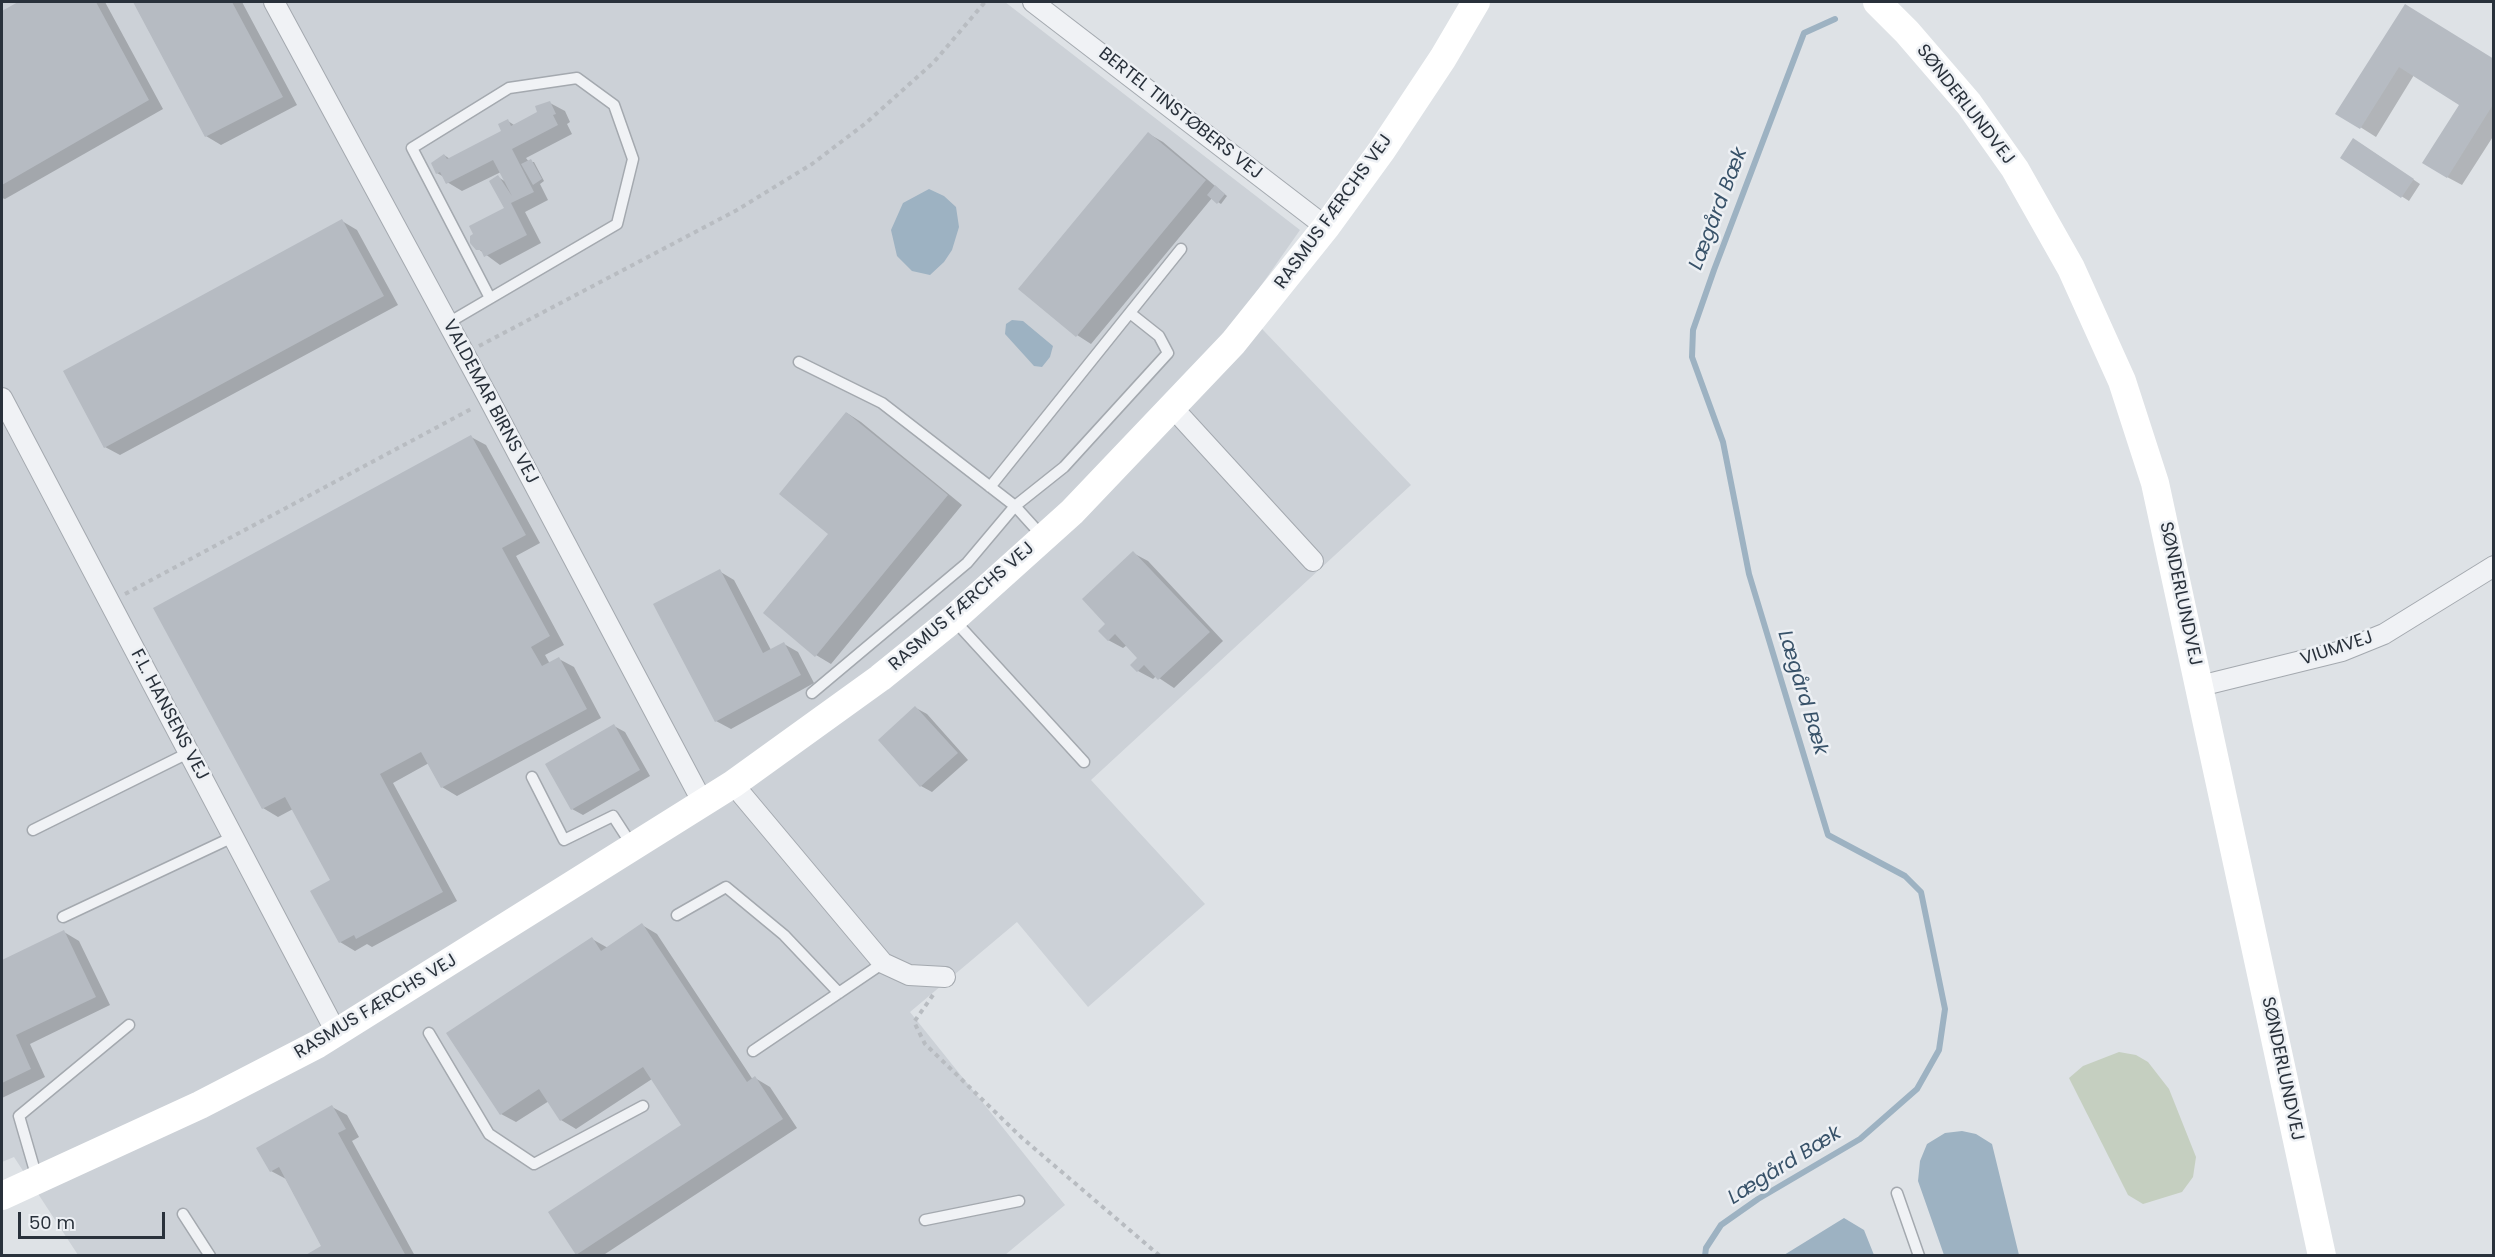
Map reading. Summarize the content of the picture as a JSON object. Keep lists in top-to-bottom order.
{
  "streets": {
    "street": [
      "SØNDERLUNDVEJ",
      "BERTEL TINSTØBERS VEJ",
      "RASMUS FÆRCHS VEJ",
      "VALDEMAR BIRNS VEJ",
      "VIUMVEJ",
      "F.L. HANSENS VEJ"
    ]
  },
  "crossings": [
    ["SØNDERLUNDVEJ", "VIUMVEJ"],
    ["BERTEL TINSTØBERS VEJ", "RASMUS FÆRCHS VEJ"],
    ["RASMUS FÆRCHS VEJ", "VALDEMAR BIRNS VEJ"],
    ["RASMUS FÆRCHS VEJ", "F.L. HANSENS VEJ"]
  ],
  "water": ["Lægård Bæk"],
  "scale_bar": "50 m"
}
